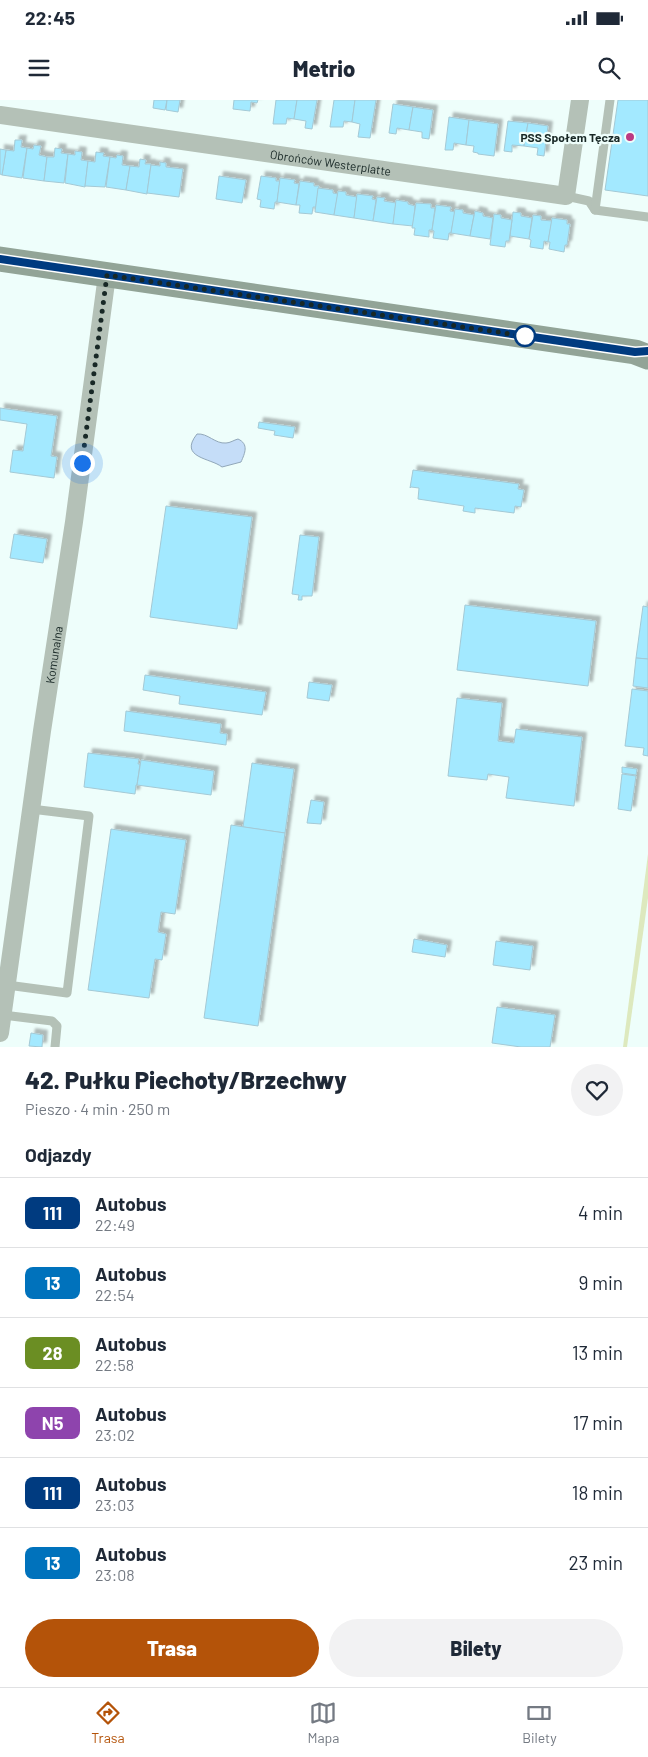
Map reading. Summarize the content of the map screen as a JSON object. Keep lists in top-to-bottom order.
{
  "streets": {
    "street": ["Obrońców Westerplatte", "Komunalna"]
  },
  "places": ["PSS Społem Tęcza"],
  "lines": ["bus line 111"],
  "page": {
    "status": "22:45",
    "header": "Metrio",
    "heading": [
      ["42. Pułku Piechoty/Brzechwy", "Pieszo · 4 min · 250 m"],
      "Odjazdy"
    ],
    "list": [
      {
        "mark": "111",
        "name": "Autobus",
        "note": "22:49",
        "value": "4 min"
      },
      {
        "mark": "13",
        "name": "Autobus",
        "note": "22:54",
        "value": "9 min"
      },
      {
        "mark": "28",
        "name": "Autobus",
        "note": "22:58",
        "value": "13 min"
      },
      {
        "mark": "N5",
        "name": "Autobus",
        "note": "23:02",
        "value": "17 min"
      },
      {
        "mark": "111",
        "name": "Autobus",
        "note": "23:03",
        "value": "18 min"
      },
      {
        "mark": "13",
        "name": "Autobus",
        "note": "23:08",
        "value": "23 min"
      }
    ],
    "buttons": ["Trasa", "Bilety"],
    "tabs": ["Trasa", "Mapa", "Bilety"]
  }
}
